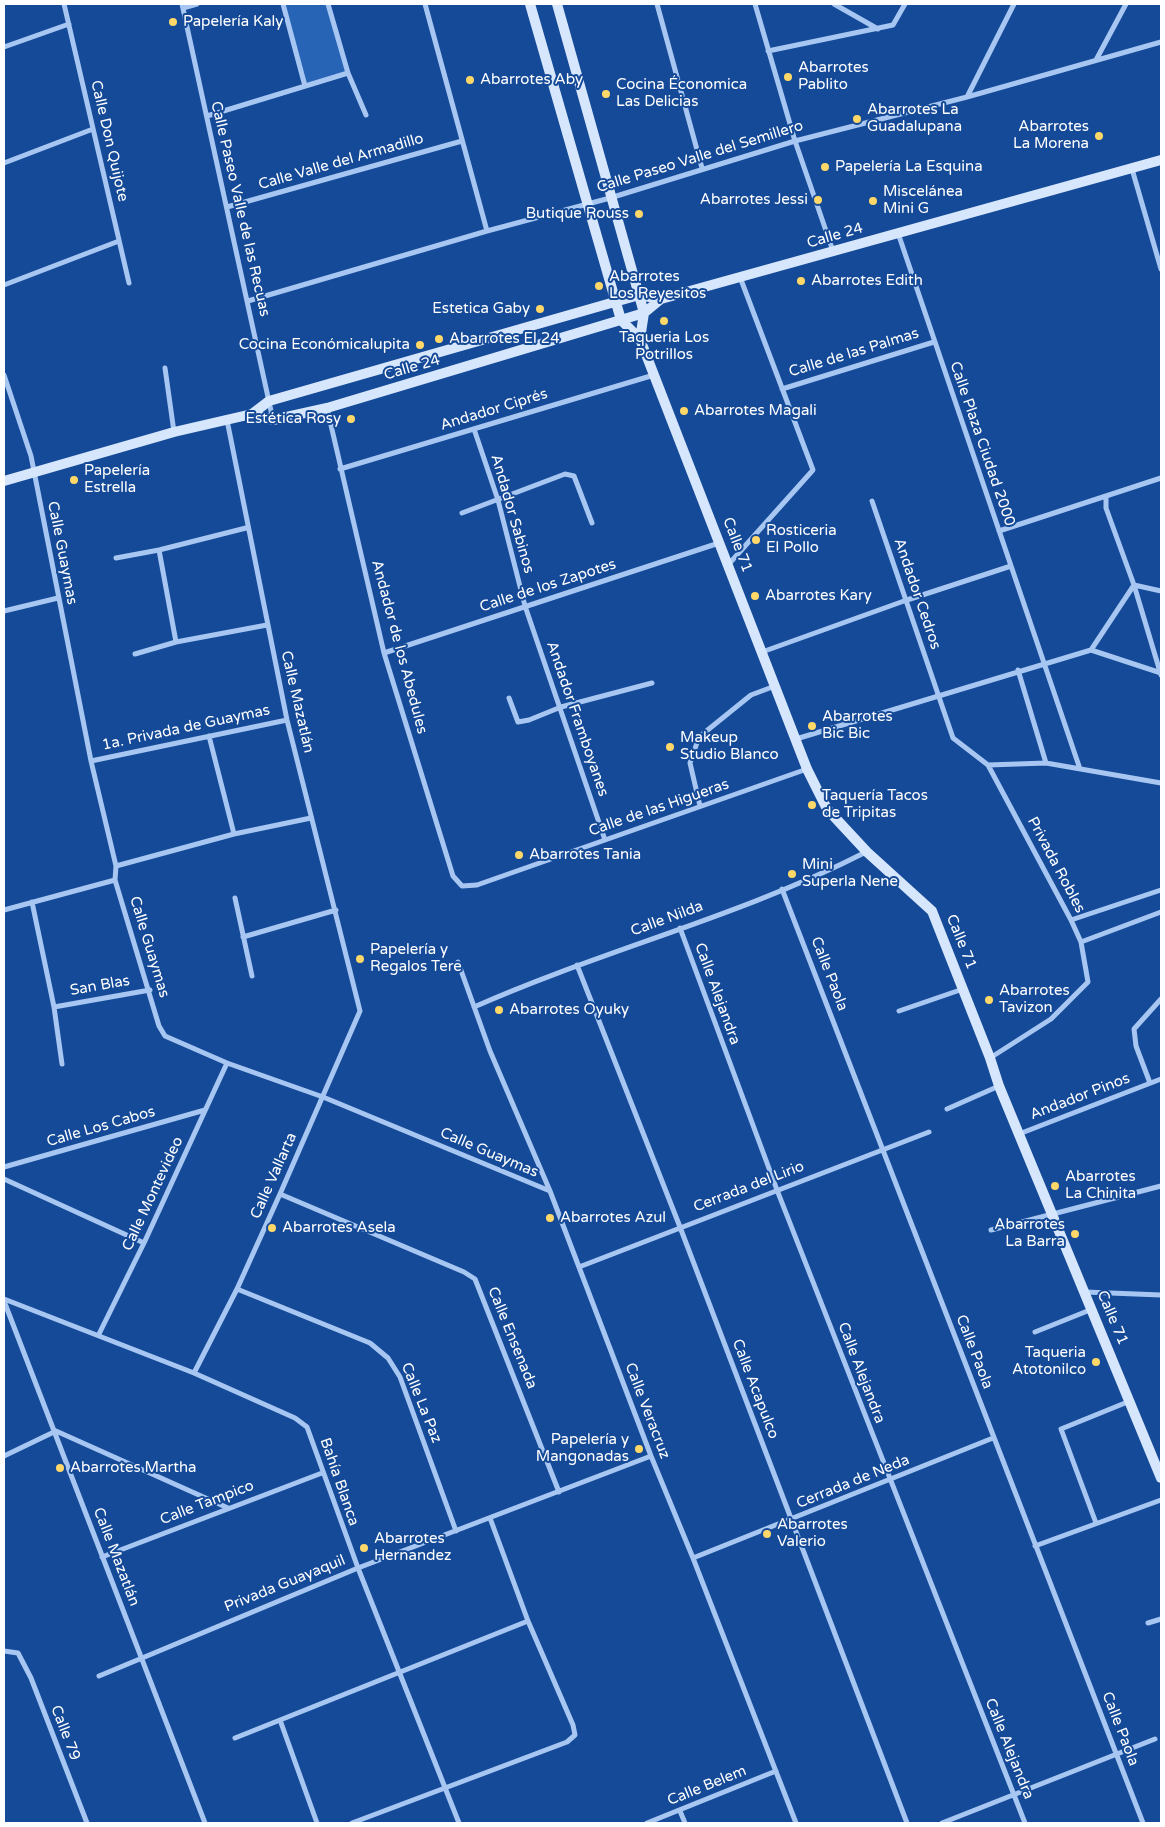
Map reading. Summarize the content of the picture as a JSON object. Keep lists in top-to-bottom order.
{
  "streets": {
    "street": [
      "Calle Don Quijote",
      "Calle Paseo Valle del Semillero",
      "Calle Valle del Armadillo",
      "Calle Paseo Valle de las Recuas",
      "Calle 24",
      "Calle de las Palmas",
      "Andador Ciprés",
      "Calle Plaza Ciudad 2000",
      "Andador Sabinos",
      "Calle 71",
      "Calle Guaymas",
      "Calle de los Zapotes",
      "Andador Cedros",
      "Andador de los Abedules",
      "Calle Mazatlán",
      "Andador Framboyanes",
      "1a. Privada de Guaymas",
      "Calle de las Higueras",
      "Privada Robles",
      "Calle Nilda",
      "Calle Paola",
      "San Blas",
      "Calle Alejandra",
      "Andador Pinos",
      "Calle Los Cabos",
      "Calle Vallarta",
      "Cerrada del Lirio",
      "Calle Montevideo",
      "Calle Ensenada",
      "Calle Acapulco",
      "Calle La Paz",
      "Calle Veracruz",
      "Bahía Blanca",
      "Cerrada de Neda",
      "Calle Tampico",
      "Privada Guayaquil",
      "Calle 79",
      "Calle Belem"
    ]
  },
  "crossings": [
    ["Calle Paseo Valle del Semillero", "Calle Paseo Valle de las Recuas"],
    ["Calle Valle del Armadillo", "Calle Paseo Valle de las Recuas"],
    ["Calle Paseo Valle de las Recuas", "Calle 24"],
    ["Calle 24", "Calle Plaza Ciudad 2000"],
    ["Calle 24", "Calle 71"],
    ["Calle 24", "Calle Guaymas"],
    ["Calle 24", "Andador de los Abedules"],
    ["Calle 24", "Calle Mazatlán"],
    ["Calle de las Palmas", "Calle Plaza Ciudad 2000"],
    ["Andador Ciprés", "Andador Sabinos"],
    ["Andador Ciprés", "Calle 71"],
    ["Andador Ciprés", "Andador de los Abedules"],
    ["Andador Sabinos", "Calle de los Zapotes"],
    ["Andador Sabinos", "Andador Framboyanes"],
    ["Calle 71", "Calle de los Zapotes"],
    ["Calle 71", "Calle de las Higueras"],
    ["Calle 71", "Privada Robles"],
    ["Calle 71", "Calle Nilda"],
    ["Calle 71", "Andador Pinos"],
    ["Calle Guaymas", "1a. Privada de Guaymas"],
    ["Calle Guaymas", "San Blas"],
    ["Calle Guaymas", "Calle Vallarta"],
    ["Calle Guaymas", "Calle Montevideo"],
    ["Calle Guaymas", "Calle Veracruz"],
    ["Calle de los Zapotes", "Andador de los Abedules"],
    ["Calle de los Zapotes", "Andador Framboyanes"],
    ["Andador Cedros", "Privada Robles"],
    ["Andador de los Abedules", "Calle de las Higueras"],
    ["Calle Mazatlán", "1a. Privada de Guaymas"],
    ["Calle Mazatlán", "Calle Vallarta"],
    ["Calle Mazatlán", "Bahía Blanca"],
    ["Calle Mazatlán", "Calle Tampico"],
    ["Calle Mazatlán", "Privada Guayaquil"],
    ["Andador Framboyanes", "Calle de las Higueras"],
    ["Calle Nilda", "Calle Paola"],
    ["Calle Nilda", "Calle Alejandra"],
    ["Calle Nilda", "Calle Acapulco"],
    ["Calle Nilda", "Calle Veracruz"],
    ["Calle Paola", "Cerrada del Lirio"],
    ["Calle Paola", "Cerrada de Neda"],
    ["Calle Alejandra", "Cerrada del Lirio"],
    ["Calle Alejandra", "Cerrada de Neda"],
    ["Calle Los Cabos", "Calle Montevideo"],
    ["Calle Vallarta", "Calle Ensenada"],
    ["Calle Vallarta", "Calle La Paz"],
    ["Calle Vallarta", "Bahía Blanca"],
    ["Cerrada del Lirio", "Calle Acapulco"],
    ["Cerrada del Lirio", "Calle Veracruz"],
    ["Calle Montevideo", "Bahía Blanca"],
    ["Calle Ensenada", "Privada Guayaquil"],
    ["Calle Acapulco", "Cerrada de Neda"],
    ["Calle La Paz", "Privada Guayaquil"],
    ["Calle Veracruz", "Cerrada de Neda"],
    ["Calle Veracruz", "Privada Guayaquil"],
    ["Calle Veracruz", "Calle Belem"],
    ["Bahía Blanca", "Calle Tampico"],
    ["Bahía Blanca", "Privada Guayaquil"]
  ],
  "places": [
    "Papelería Kaly",
    "Abarrotes Pablito",
    "Abarrotes Aby",
    "Cocina Économica Las Delicias",
    "Abarrotes La Guadalupana",
    "Abarrotes La Morena",
    "Papelería La Esquina",
    "Abarrotes Jessi",
    "Miscelánea Mini G",
    "Butique Rouss",
    "Abarrotes Edith",
    "Abarrotes Los Reyesitos",
    "Estetica Gaby",
    "Taqueria Los Potrillos",
    "Abarrotes El 24",
    "Cocina Económicalupita",
    "Abarrotes Magali",
    "Estética Rosy",
    "Papelería Estrella",
    "Rosticeria El Pollo",
    "Abarrotes Kary",
    "Abarrotes Bic Bic",
    "Makeup Studio Blanco",
    "Taquería Tacos de Tripitas",
    "Abarrotes Tania",
    "Mini Superla Nene",
    "Papelería y Regalos Tere",
    "Abarrotes Tavizon",
    "Abarrotes Oyuky",
    "Abarrotes La Chinita",
    "Abarrotes Azul",
    "Abarrotes Asela",
    "Abarrotes La Barra",
    "Taqueria Atotonilco",
    "Papelería y Mangonadas",
    "Abarrotes Martha",
    "Abarrotes Valerio",
    "Abarrotes Hernandez"
  ]
}
